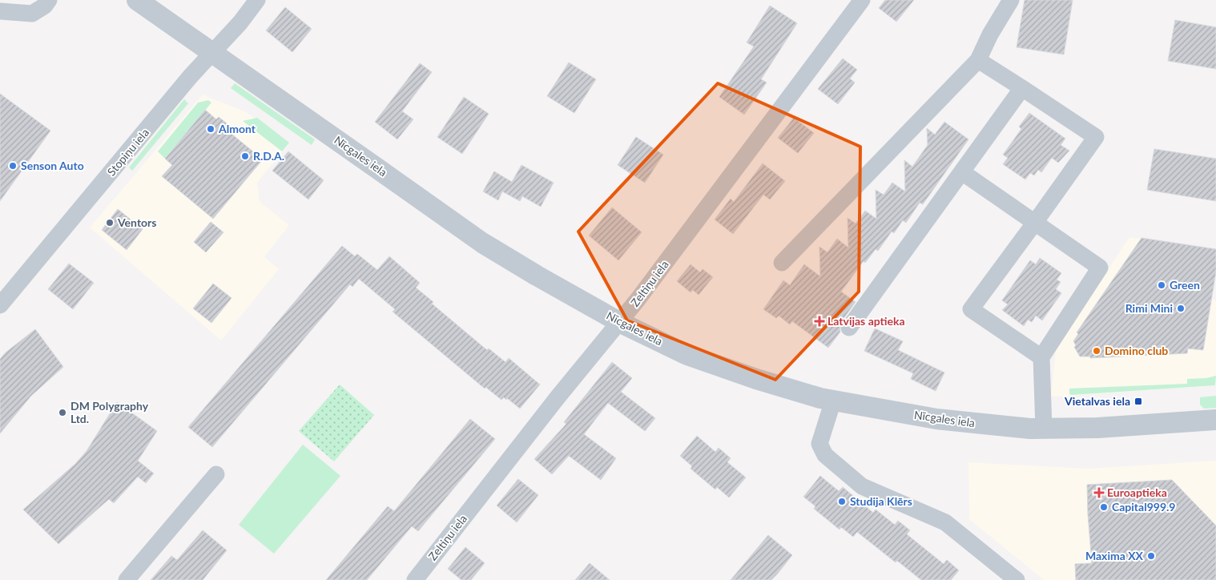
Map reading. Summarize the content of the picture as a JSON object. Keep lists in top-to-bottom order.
{
  "streets": {
    "street": ["Stopiņu iela", "Nīcgales iela", "Zeltiņu iela"]
  },
  "crossings": [
    ["Stopiņu iela", "Nīcgales iela"],
    ["Nīcgales iela", "Zeltiņu iela"]
  ],
  "places": {
    "other": [
      "Almont",
      "R.D.A.",
      "Senson Auto",
      "Ventors",
      "Green",
      "Rimi Mini",
      "Domino club",
      "DM Polygraphy Ltd.",
      "Studija Klērs",
      "Capital999.9",
      "Maxima XX"
    ],
    "health": ["Latvijas aptieka", "Euroaptieka"],
    "transit": ["Vietalvas iela"]
  }
}
